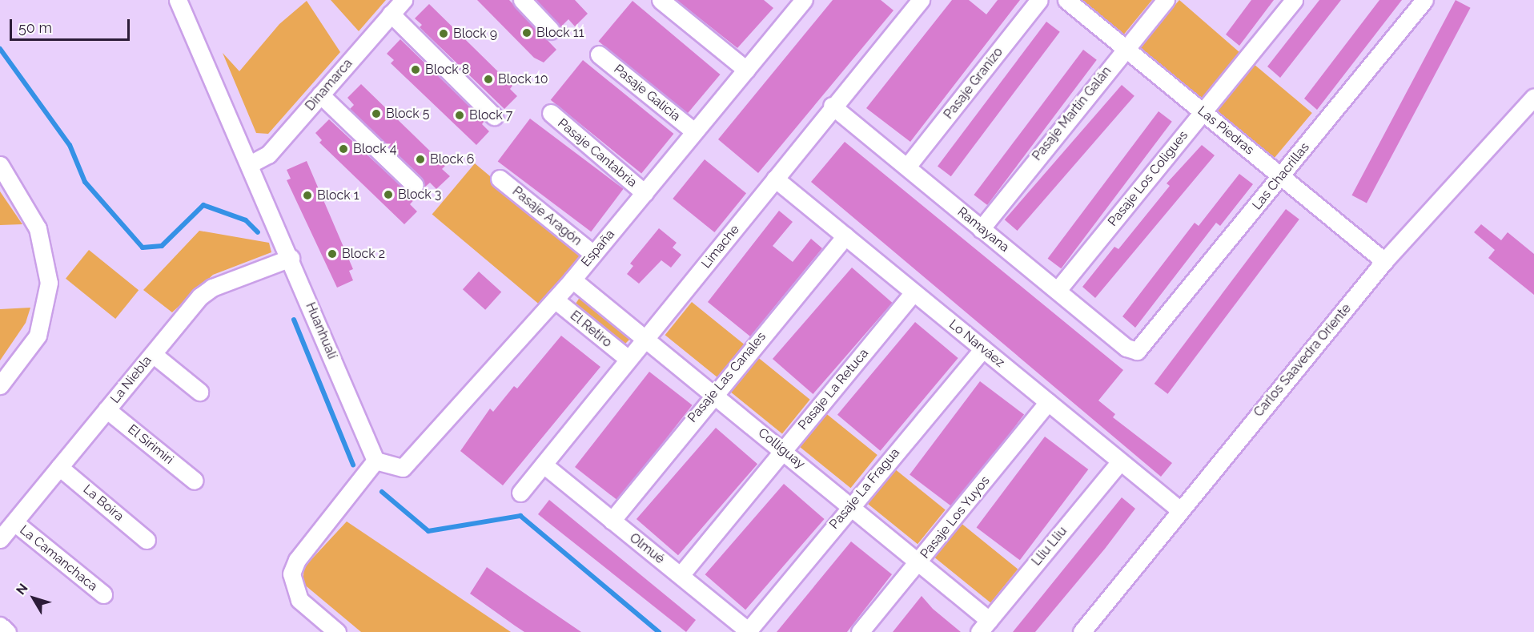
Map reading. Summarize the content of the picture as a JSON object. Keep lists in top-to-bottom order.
{
  "streets": {
    "street": [
      "Pasaje Granizo",
      "Dinamarca",
      "Pasaje Galicia",
      "Pasaje Martín Galán",
      "Las Piedras",
      "Pasaje Cantabria",
      "Las Chacrillas",
      "Pasaje Los Coligues",
      "Pasaje Aragón",
      "Ramayana",
      "Limache",
      "España",
      "El Retiro",
      "Huanhualí",
      "Lo Narváez",
      "Carlos Saavedra Oriente",
      "Pasaje Las Canales",
      "La Niebla",
      "Pasaje La Retuca",
      "El Sirimiri",
      "Colliguay",
      "Pasaje La Fragua",
      "La Boira",
      "Pasaje Los Yuyos",
      "Lliu Lliu",
      "Olmué",
      "La Camanchaca"
    ]
  },
  "crossings": [
    ["Pasaje Granizo", "Ramayana"],
    ["Dinamarca", "Huanhualí"],
    ["Pasaje Galicia", "España"],
    ["Pasaje Martín Galán", "Las Piedras"],
    ["Pasaje Martín Galán", "Ramayana"],
    ["Las Piedras", "Las Chacrillas"],
    ["Las Piedras", "Pasaje Los Coligues"],
    ["Las Piedras", "Carlos Saavedra Oriente"],
    ["Pasaje Cantabria", "España"],
    ["Las Chacrillas", "Ramayana"],
    ["Pasaje Los Coligues", "Ramayana"],
    ["Pasaje Aragón", "España"],
    ["Ramayana", "Limache"],
    ["Limache", "El Retiro"],
    ["Limache", "Lo Narváez"],
    ["Limache", "Colliguay"],
    ["Limache", "Olmué"],
    ["España", "El Retiro"],
    ["España", "Huanhualí"],
    ["España", "Colliguay"],
    ["Huanhualí", "La Niebla"],
    ["Lo Narváez", "Carlos Saavedra Oriente"],
    ["Lo Narváez", "Pasaje Las Canales"],
    ["Lo Narváez", "Pasaje La Retuca"],
    ["Lo Narváez", "Pasaje La Fragua"],
    ["Lo Narváez", "Pasaje Los Yuyos"],
    ["Lo Narváez", "Lliu Lliu"],
    ["Pasaje Las Canales", "Colliguay"],
    ["Pasaje Las Canales", "Olmué"],
    ["La Niebla", "El Sirimiri"],
    ["La Niebla", "La Boira"],
    ["La Niebla", "La Camanchaca"],
    ["Pasaje La Retuca", "Colliguay"],
    ["Pasaje La Retuca", "Olmué"],
    ["Colliguay", "Pasaje La Fragua"],
    ["Colliguay", "Pasaje Los Yuyos"],
    ["Colliguay", "Lliu Lliu"],
    ["Pasaje La Fragua", "Olmué"]
  ],
  "places": [
    "Block 11",
    "Block 9",
    "Block 8",
    "Block 10",
    "Block 5",
    "Block 7",
    "Block 4",
    "Block 6",
    "Block 3",
    "Block 1",
    "Block 2"
  ],
  "scale_bar": "50 m",
  "north": "top left"
}
